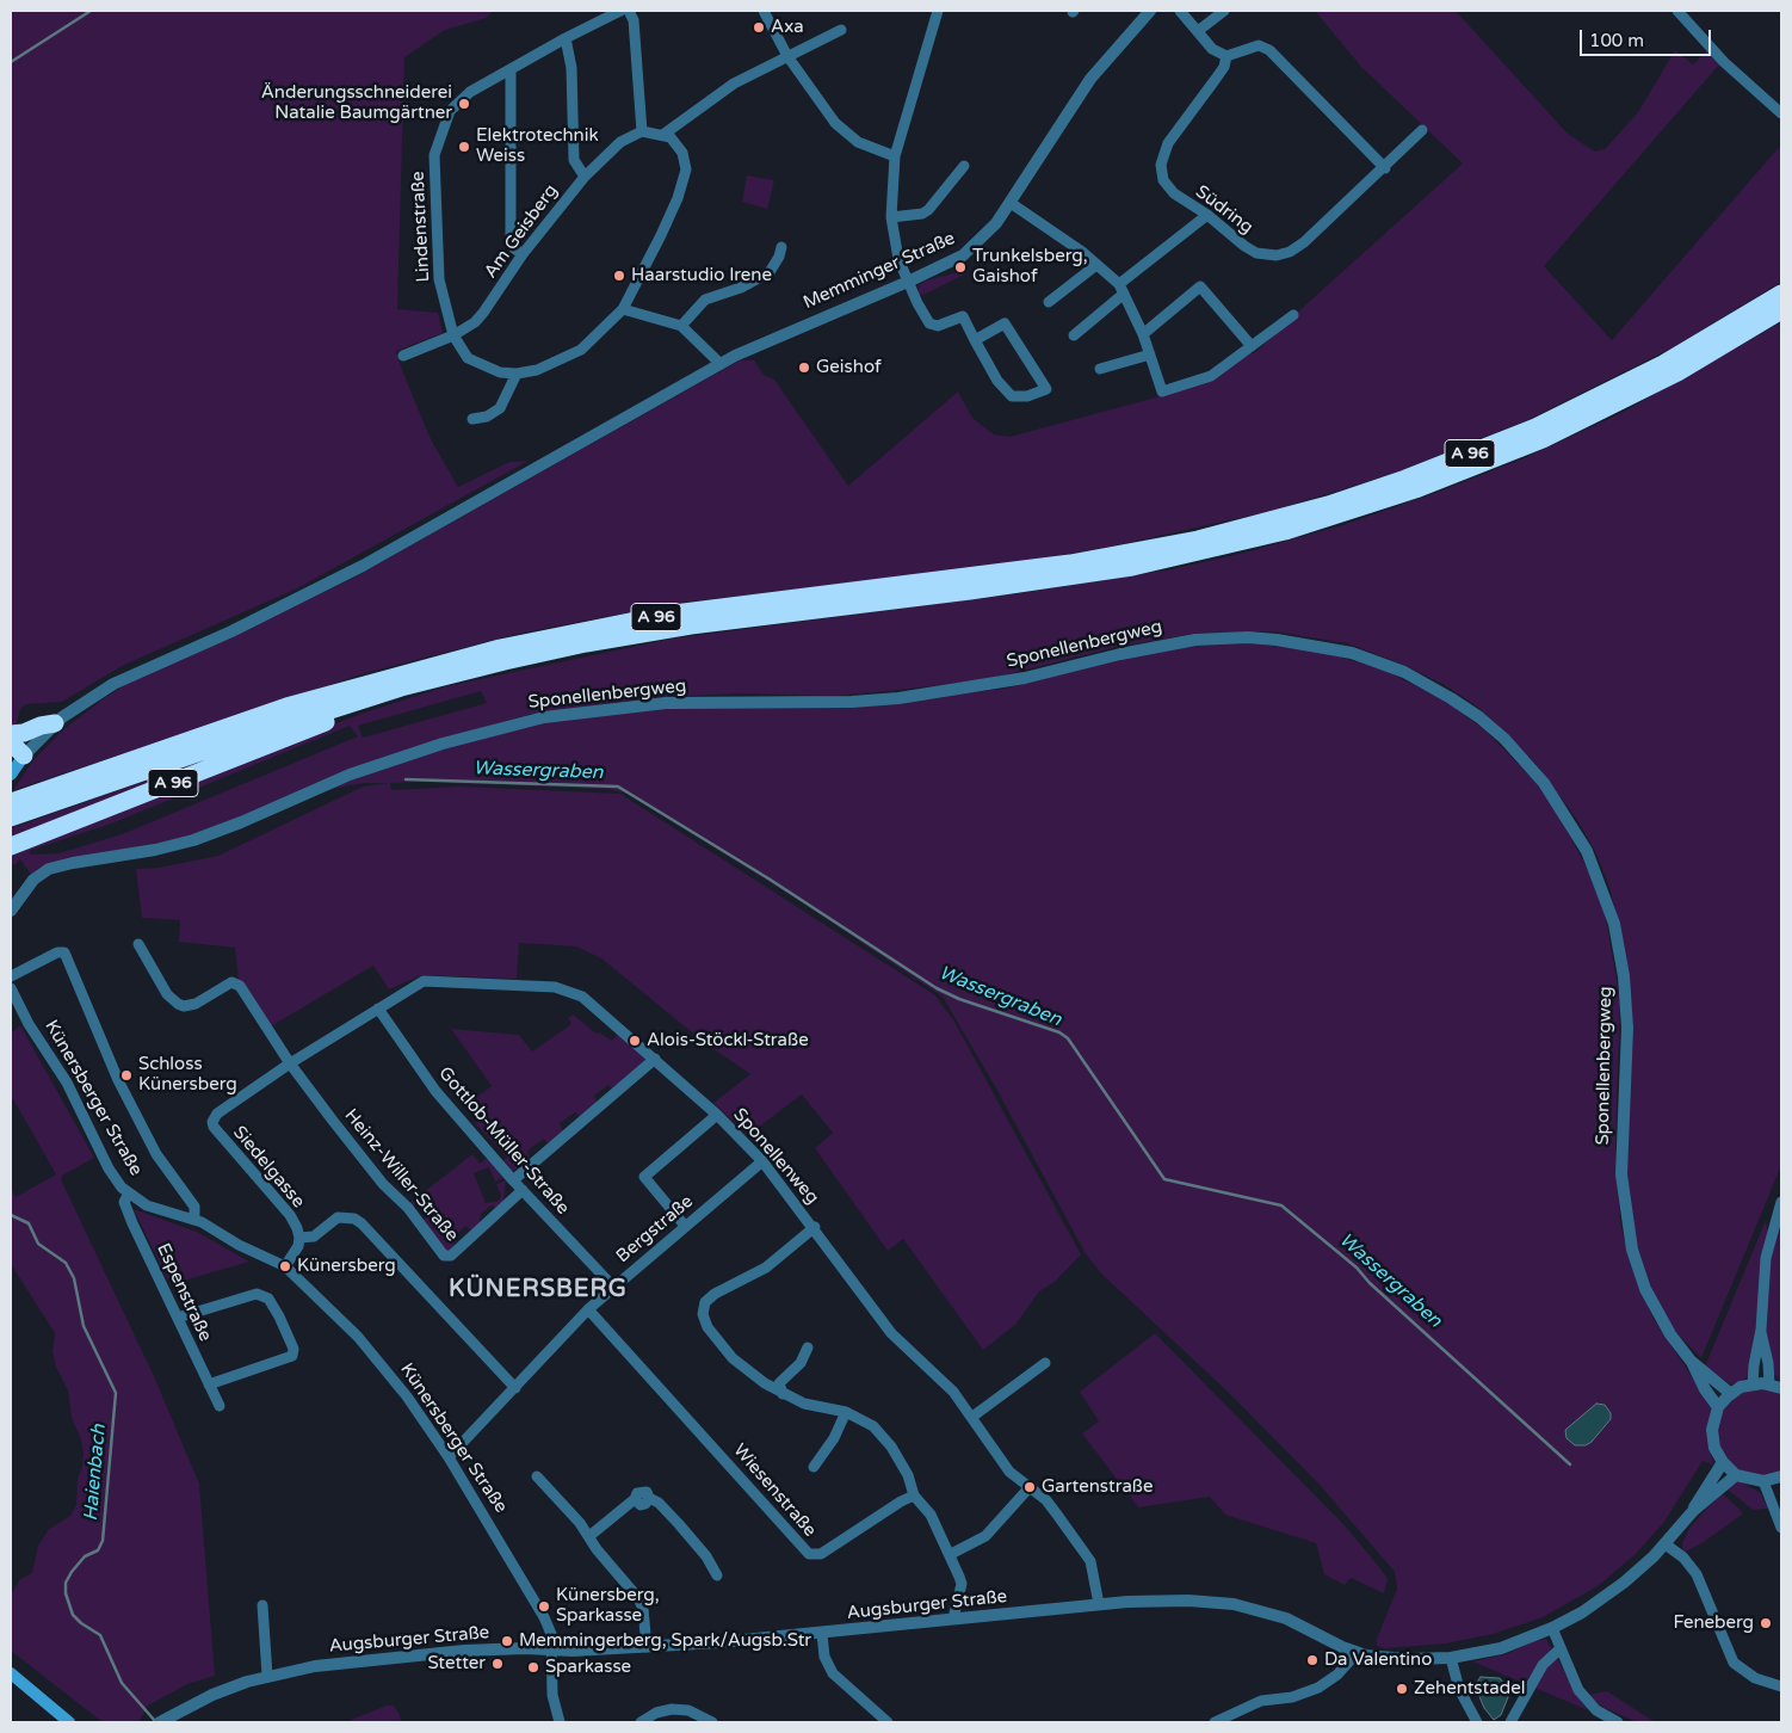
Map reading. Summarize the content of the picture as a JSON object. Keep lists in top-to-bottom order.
{
  "streets": {
    "highway": ["A 96"],
    "street": [
      "Südring",
      "Lindenstraße",
      "Am Geisberg",
      "Memminger Straße",
      "Sponellenbergweg",
      "Künersberger Straße",
      "Gottlob-Müller-Straße",
      "Sponellenweg",
      "Siedelgasse",
      "Heinz-Willer-Straße",
      "Bergstraße",
      "Espenstraße",
      "Wiesenstraße",
      "Augsburger Straße"
    ]
  },
  "crossings": [
    ["Lindenstraße", "Am Geisberg"],
    ["Künersberger Straße", "Siedelgasse"],
    ["Künersberger Straße", "Bergstraße"],
    ["Künersberger Straße", "Espenstraße"],
    ["Künersberger Straße", "Augsburger Straße"],
    ["Gottlob-Müller-Straße", "Sponellenweg"],
    ["Gottlob-Müller-Straße", "Heinz-Willer-Straße"],
    ["Gottlob-Müller-Straße", "Bergstraße"],
    ["Sponellenweg", "Siedelgasse"],
    ["Sponellenweg", "Heinz-Willer-Straße"],
    ["Sponellenweg", "Bergstraße"],
    ["Sponellenweg", "Augsburger Straße"],
    ["Bergstraße", "Wiesenstraße"]
  ],
  "districts": ["KÜNERSBERG"],
  "water": ["Wassergraben", "Haienbach"],
  "places": [
    "Axa",
    "Änderungsschneiderei Natalie Baumgärtner",
    "Elektrotechnik Weiss",
    "Trunkelsberg, Gaishof",
    "Haarstudio Irene",
    "Geishof",
    "Alois-Stöckl-Straße",
    "Schloss Künersberg",
    "Künersberg",
    "Gartenstraße",
    "Künersberg, Sparkasse",
    "Feneberg",
    "Memmingerberg, Spark/Augsb.Str",
    "Da Valentino",
    "Stetter",
    "Sparkasse",
    "Zehentstadel"
  ],
  "scale_bar": "100 m"
}
